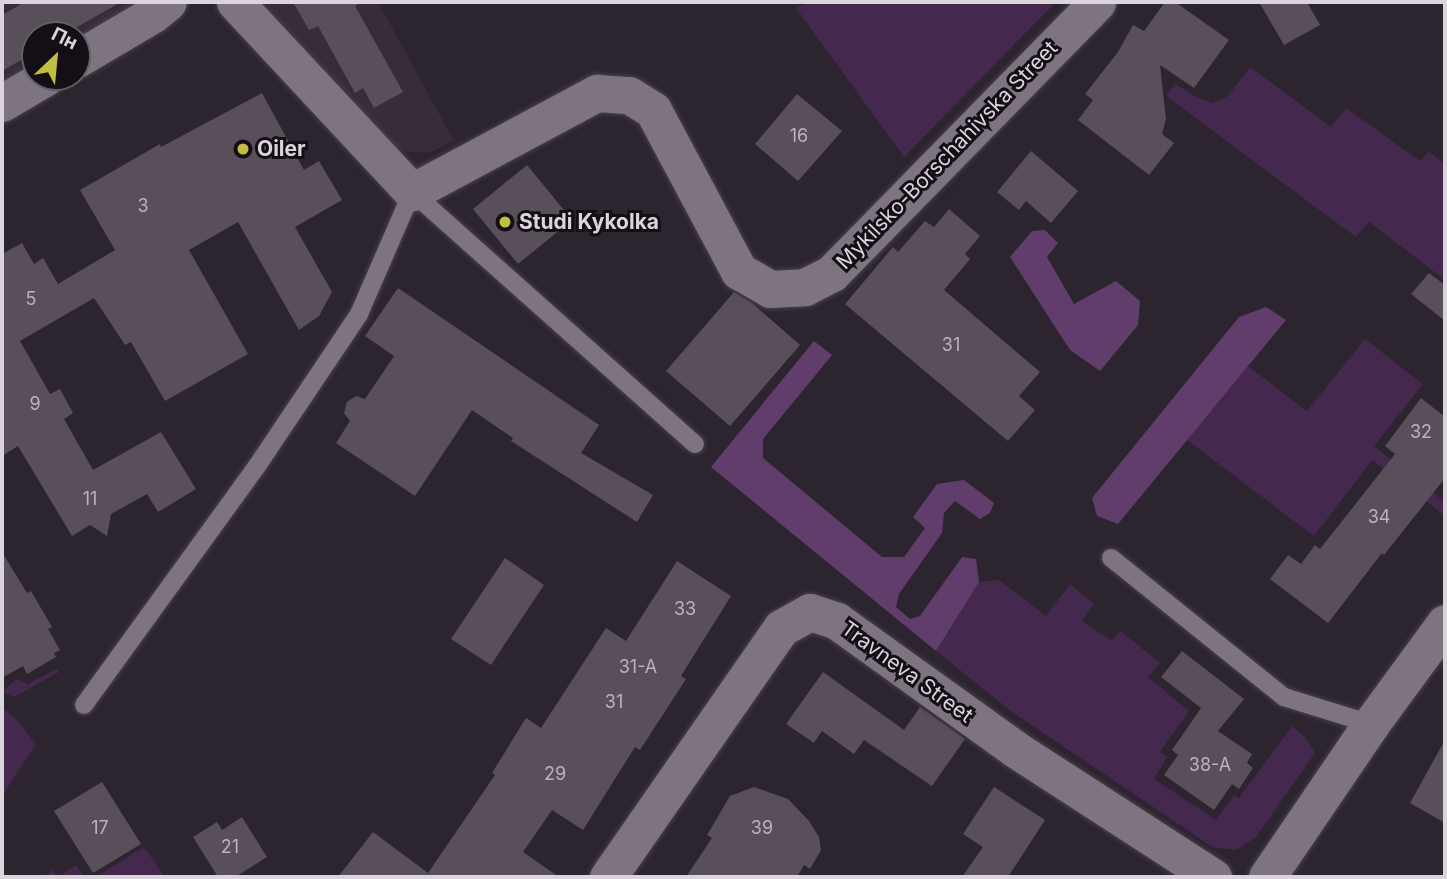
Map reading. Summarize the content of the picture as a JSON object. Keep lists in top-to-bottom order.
{
  "streets": {
    "street": ["Mykilsko-Borschahivska Street", "Travneva Street"]
  },
  "places": ["Oiler", "Studi Kykolka"],
  "house_numbers": [
    "16",
    "3",
    "5",
    "31",
    "9",
    "32",
    "11",
    "34",
    "33",
    "31-А",
    "31",
    "38-А",
    "29",
    "17",
    "39",
    "21"
  ],
  "north": "top right"
}
